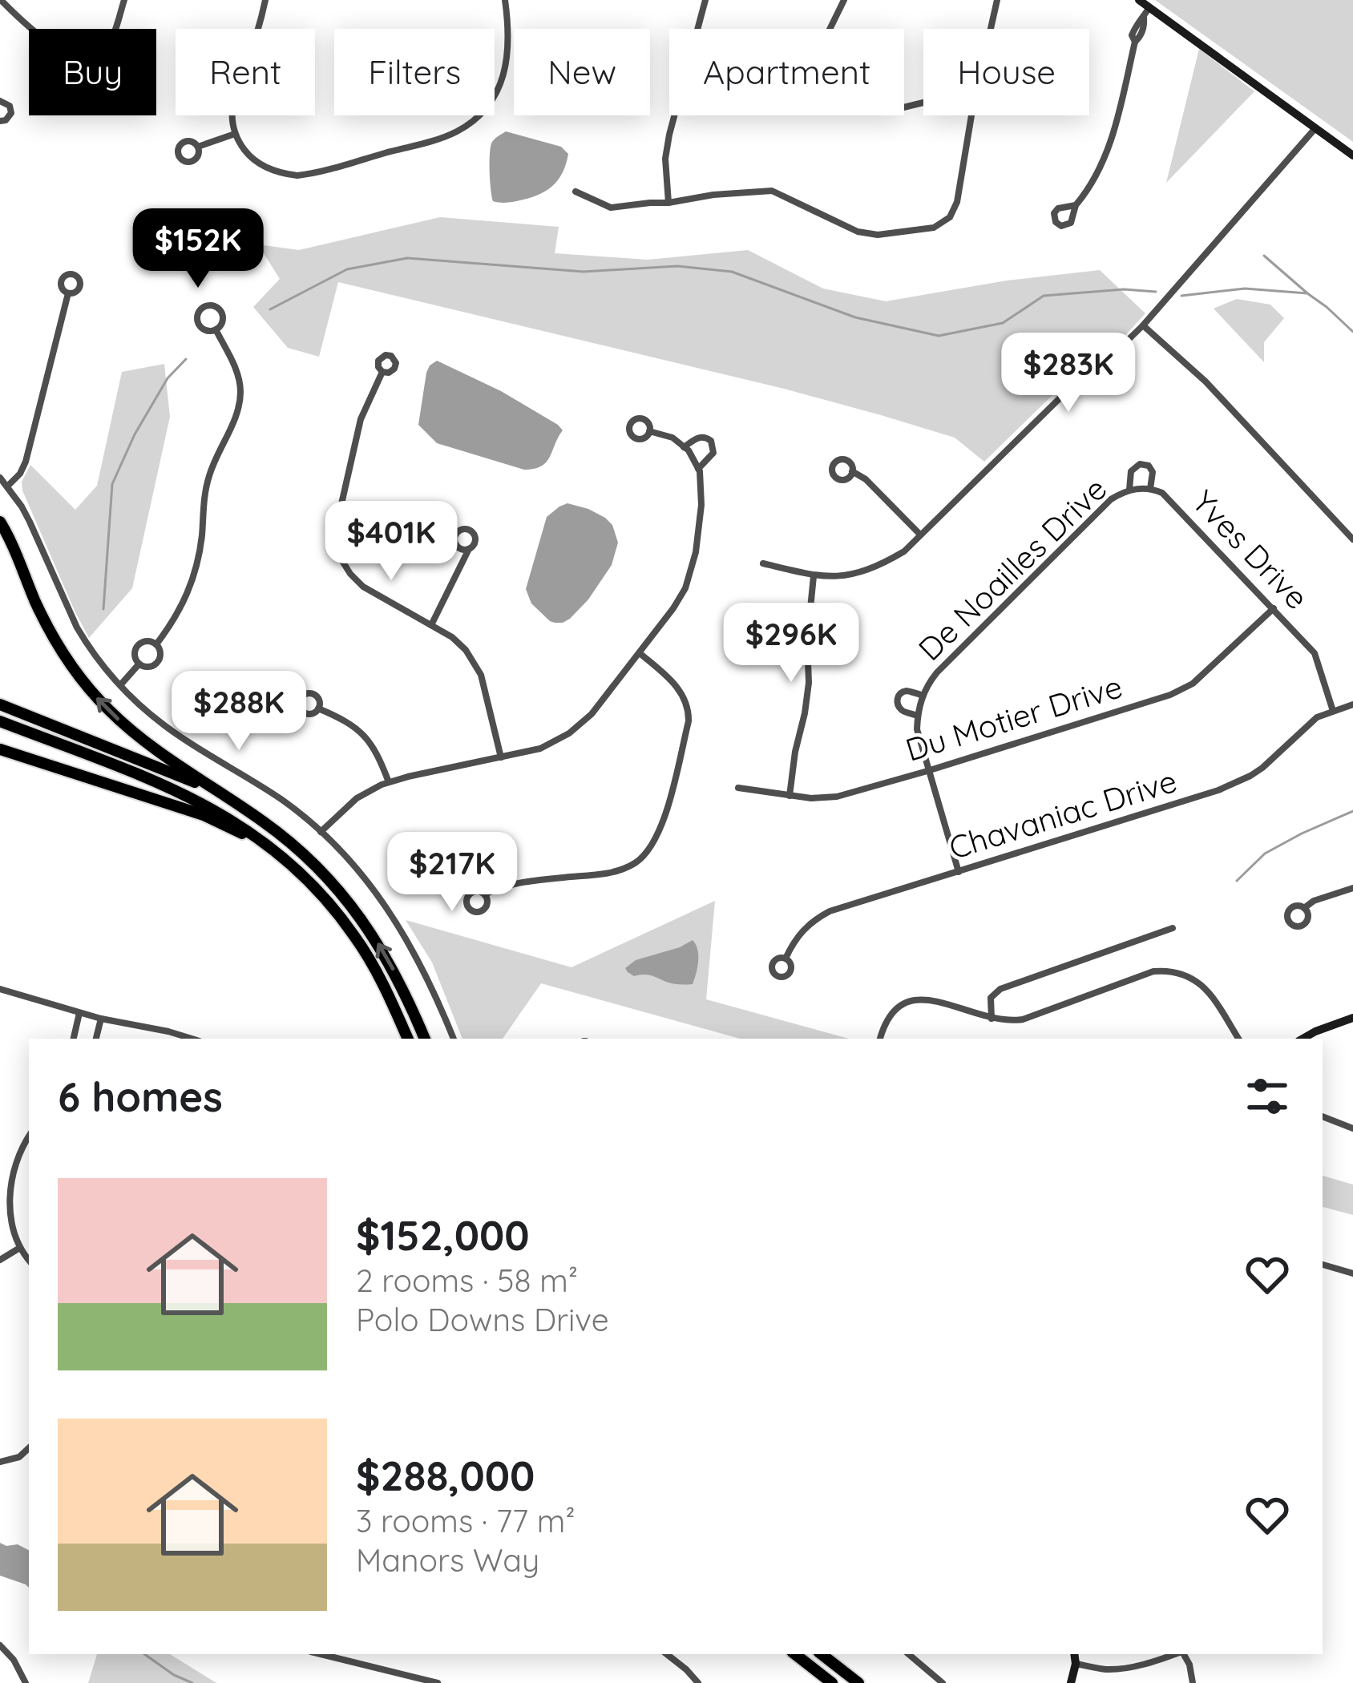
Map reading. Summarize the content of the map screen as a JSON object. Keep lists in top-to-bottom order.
{
  "streets": {
    "street": [
      "Yves Drive",
      "De Noailles Drive",
      "Du Motier Drive",
      "Chavaniac Drive"
    ]
  },
  "crossings": [
    ["Yves Drive", "De Noailles Drive"],
    ["Yves Drive", "Du Motier Drive"],
    ["Yves Drive", "Chavaniac Drive"],
    ["De Noailles Drive", "Du Motier Drive"],
    ["De Noailles Drive", "Chavaniac Drive"]
  ],
  "page": {
    "chip": [
      "Buy",
      "Rent",
      "Filters",
      "New",
      "Apartment",
      "House"
    ],
    "price": [
      "$152K",
      "$283K",
      "$401K",
      "$296K",
      "$288K",
      "$217K"
    ],
    "heading": "6 homes",
    "list": [
      {
        "name": "$152,000",
        "note": "2 rooms · 58 m² · Polo Downs Drive"
      },
      {
        "name": "$288,000",
        "note": "3 rooms · 77 m² · Manors Way"
      }
    ]
  }
}
